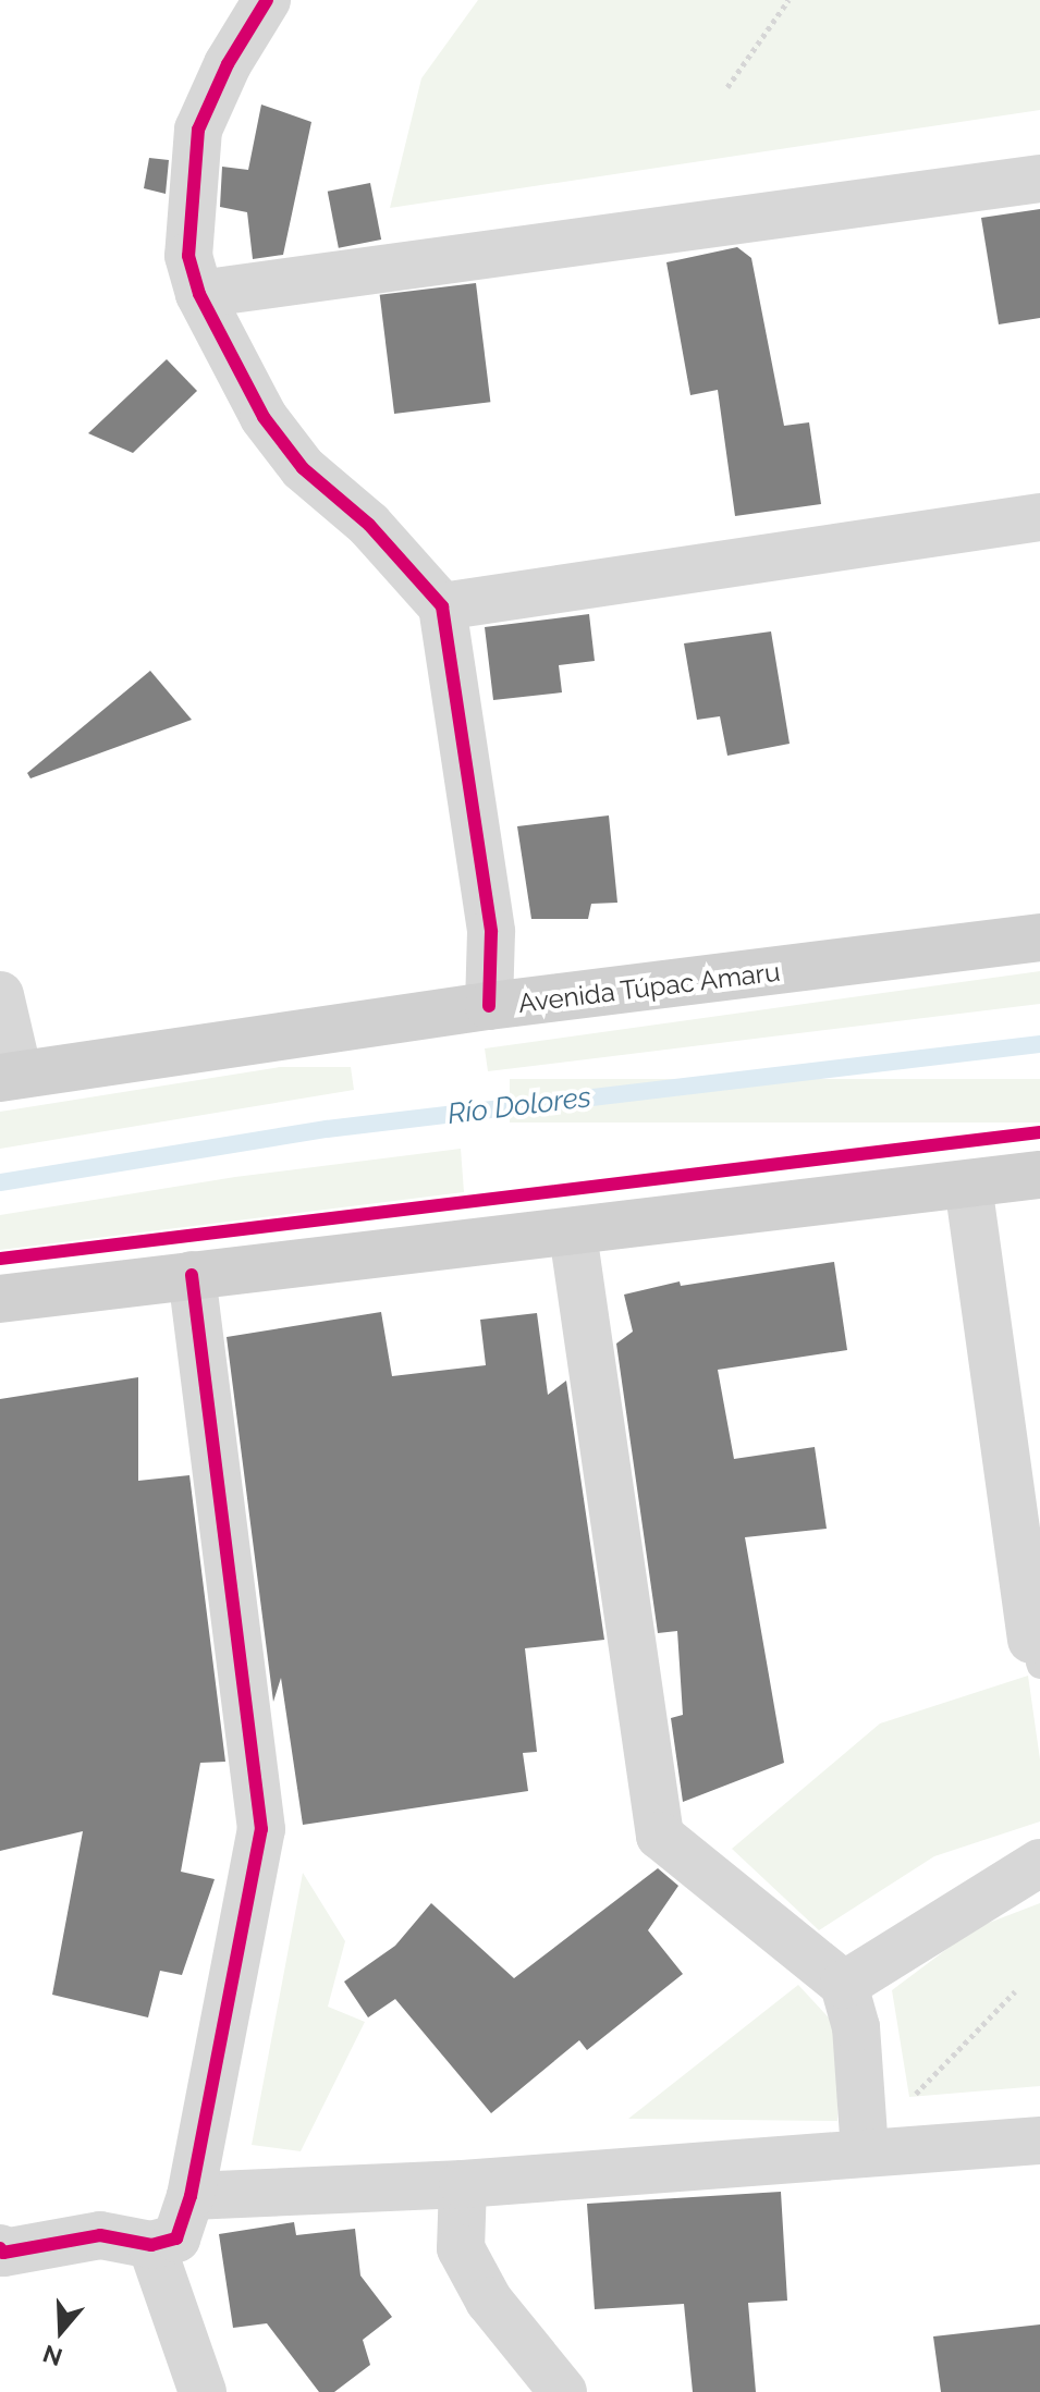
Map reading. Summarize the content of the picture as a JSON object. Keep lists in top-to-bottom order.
{
  "streets": {
    "street": ["Avenida Túpac Amaru"]
  },
  "water": ["Río Dolores"],
  "north": "bottom"
}
